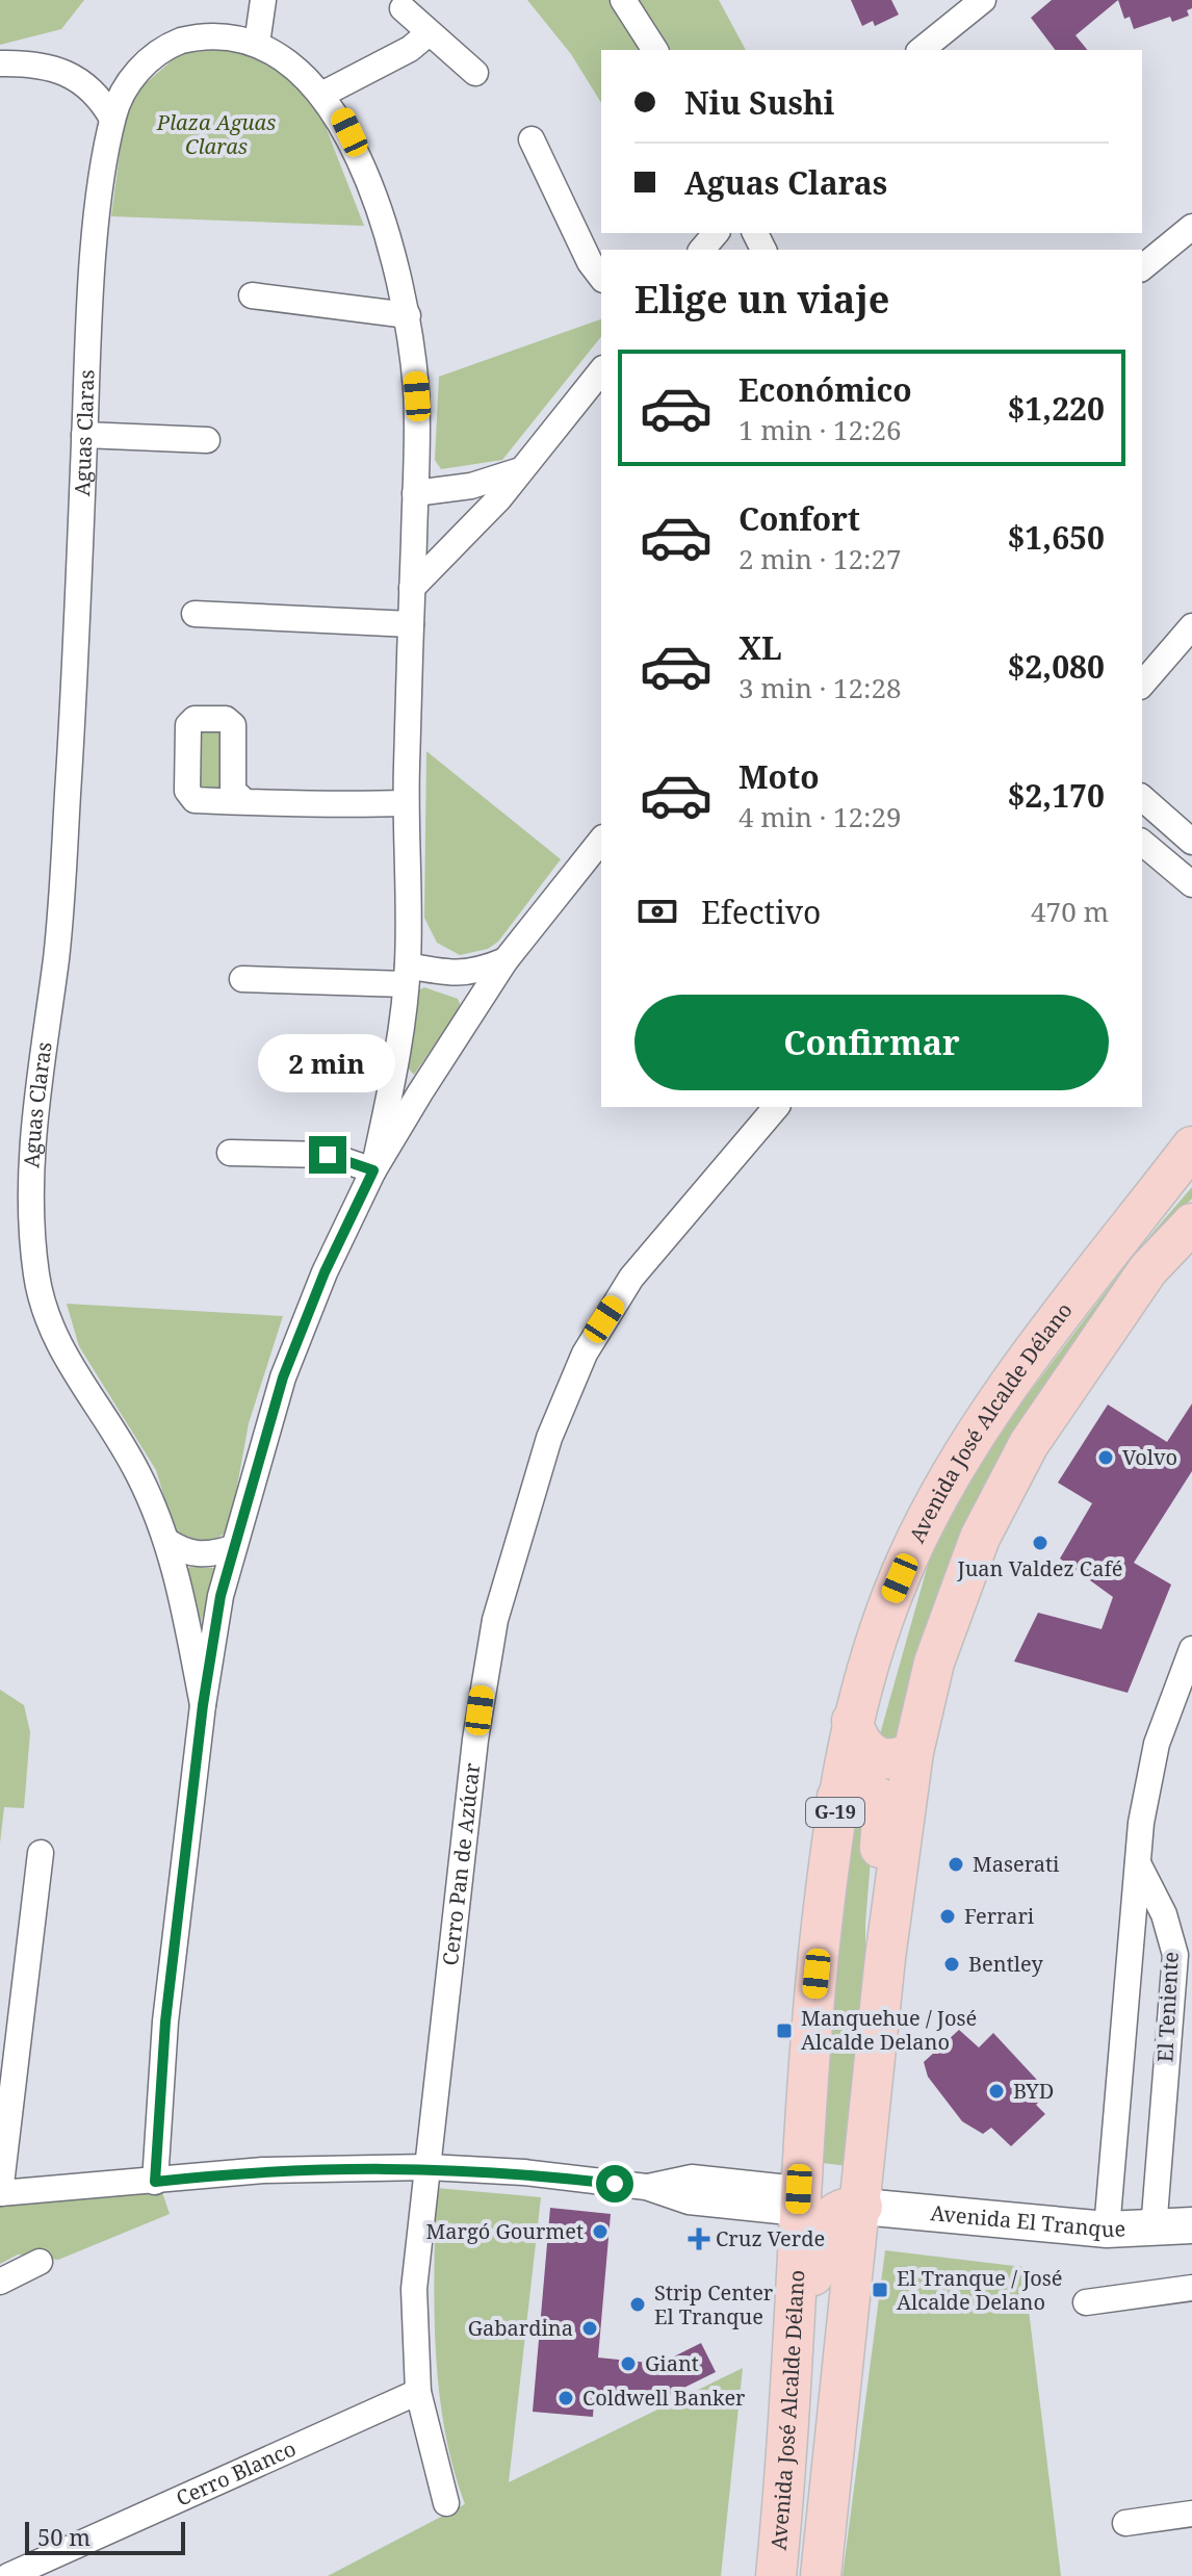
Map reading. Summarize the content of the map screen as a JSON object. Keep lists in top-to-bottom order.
{
  "streets": {
    "main road": ["Avenida José Alcalde Délano", "G-19", "Avenida El Tranque"],
    "street": [
      "Aguas Claras",
      "Cerro Pan de Azúcar",
      "El Teniente",
      "Cerro Blanco"
    ]
  },
  "crossings": [
    ["Avenida José Alcalde Délano", "Avenida El Tranque"],
    ["Cerro Pan de Azúcar", "Cerro Blanco"],
    ["El Teniente", "Avenida El Tranque"]
  ],
  "parks": ["Plaza Aguas Claras"],
  "places": {
    "other": [
      "Volvo",
      "Juan Valdez Café",
      "Maserati",
      "Ferrari",
      "Bentley",
      "BYD",
      "Margó Gourmet",
      "Strip Center El Tranque",
      "Gabardina",
      "Giant",
      "Coldwell Banker"
    ],
    "transit": ["Manquehue / José Alcalde Delano", "El Tranque / José Alcalde Delano"],
    "health": ["Cruz Verde"]
  },
  "scale_bar": "50 m",
  "page": {
    "banner": ["Niu Sushi", "Aguas Claras"],
    "heading": "Elige un viaje",
    "list": [
      {
        "name": "Económico",
        "note": "1 min · 12:26",
        "value": "$1,220"
      },
      {
        "name": "Confort",
        "note": "2 min · 12:27",
        "value": "$1,650"
      },
      {
        "name": "XL",
        "note": "3 min · 12:28",
        "value": "$2,080"
      },
      {
        "name": "Moto",
        "note": "4 min · 12:29",
        "value": "$2,170"
      }
    ],
    "pay": ["Efectivo", "470 m"],
    "buttons": "Confirmar",
    "bubble": "2 min",
    "scale": "50 m"
  }
}
